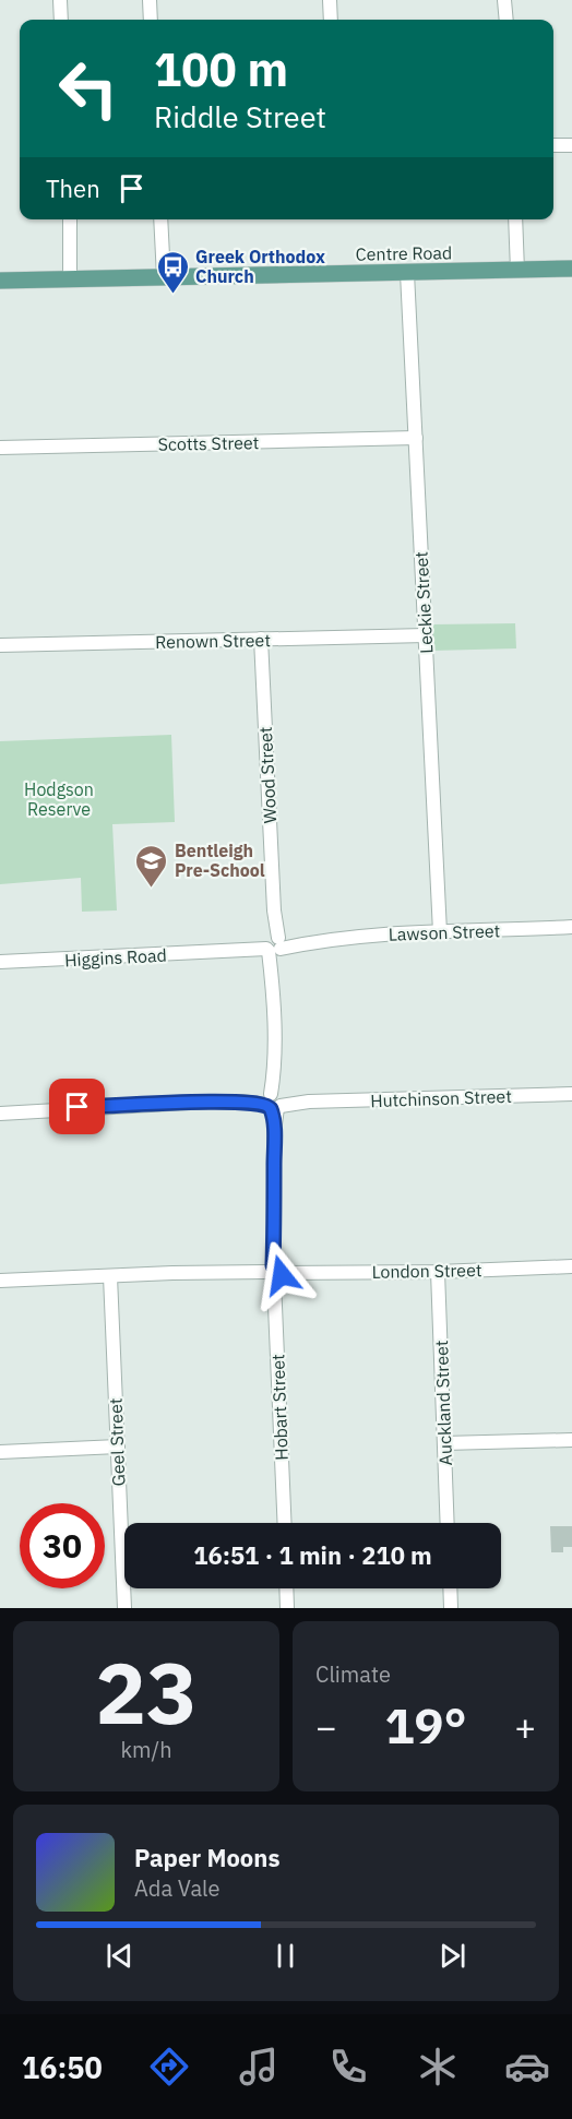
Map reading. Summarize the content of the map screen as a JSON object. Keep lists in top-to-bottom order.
{
  "streets": {
    "main road": ["Centre Road"],
    "street": [
      "Scotts Street",
      "Leckie Street",
      "Renown Street",
      "Wood Street",
      "Lawson Street",
      "Higgins Road",
      "Hutchinson Street",
      "London Street",
      "Auckland Street",
      "Hobart Street",
      "Geel Street"
    ]
  },
  "crossings": [
    ["Centre Road", "Leckie Street"],
    ["Scotts Street", "Leckie Street"],
    ["Leckie Street", "Renown Street"],
    ["Leckie Street", "Lawson Street"],
    ["Renown Street", "Wood Street"],
    ["Wood Street", "Lawson Street"],
    ["Wood Street", "Higgins Road"],
    ["Wood Street", "Hobart Street"],
    ["Lawson Street", "Higgins Road"],
    ["Lawson Street", "Hobart Street"],
    ["Higgins Road", "Hobart Street"],
    ["Hutchinson Street", "Hobart Street"],
    ["London Street", "Auckland Street"],
    ["London Street", "Hobart Street"],
    ["London Street", "Geel Street"]
  ],
  "parks": ["Hodgson Reserve"],
  "places": {
    "bus stop": ["Greek Orthodox Church"],
    "school or university": ["Bentleigh Pre-School"]
  },
  "page": {
    "turn": ["100 m", "Riddle Street"],
    "then": "Then",
    "limit": "30",
    "trip": "16:51 · 1 min · 210 m",
    "tile": [
      ["23", "km/h"],
      "Climate"
    ],
    "heat": ["−", "19°", "+"],
    "song": ["Paper Moons", "Ada Vale"],
    "tabs": "16:50"
  }
}
